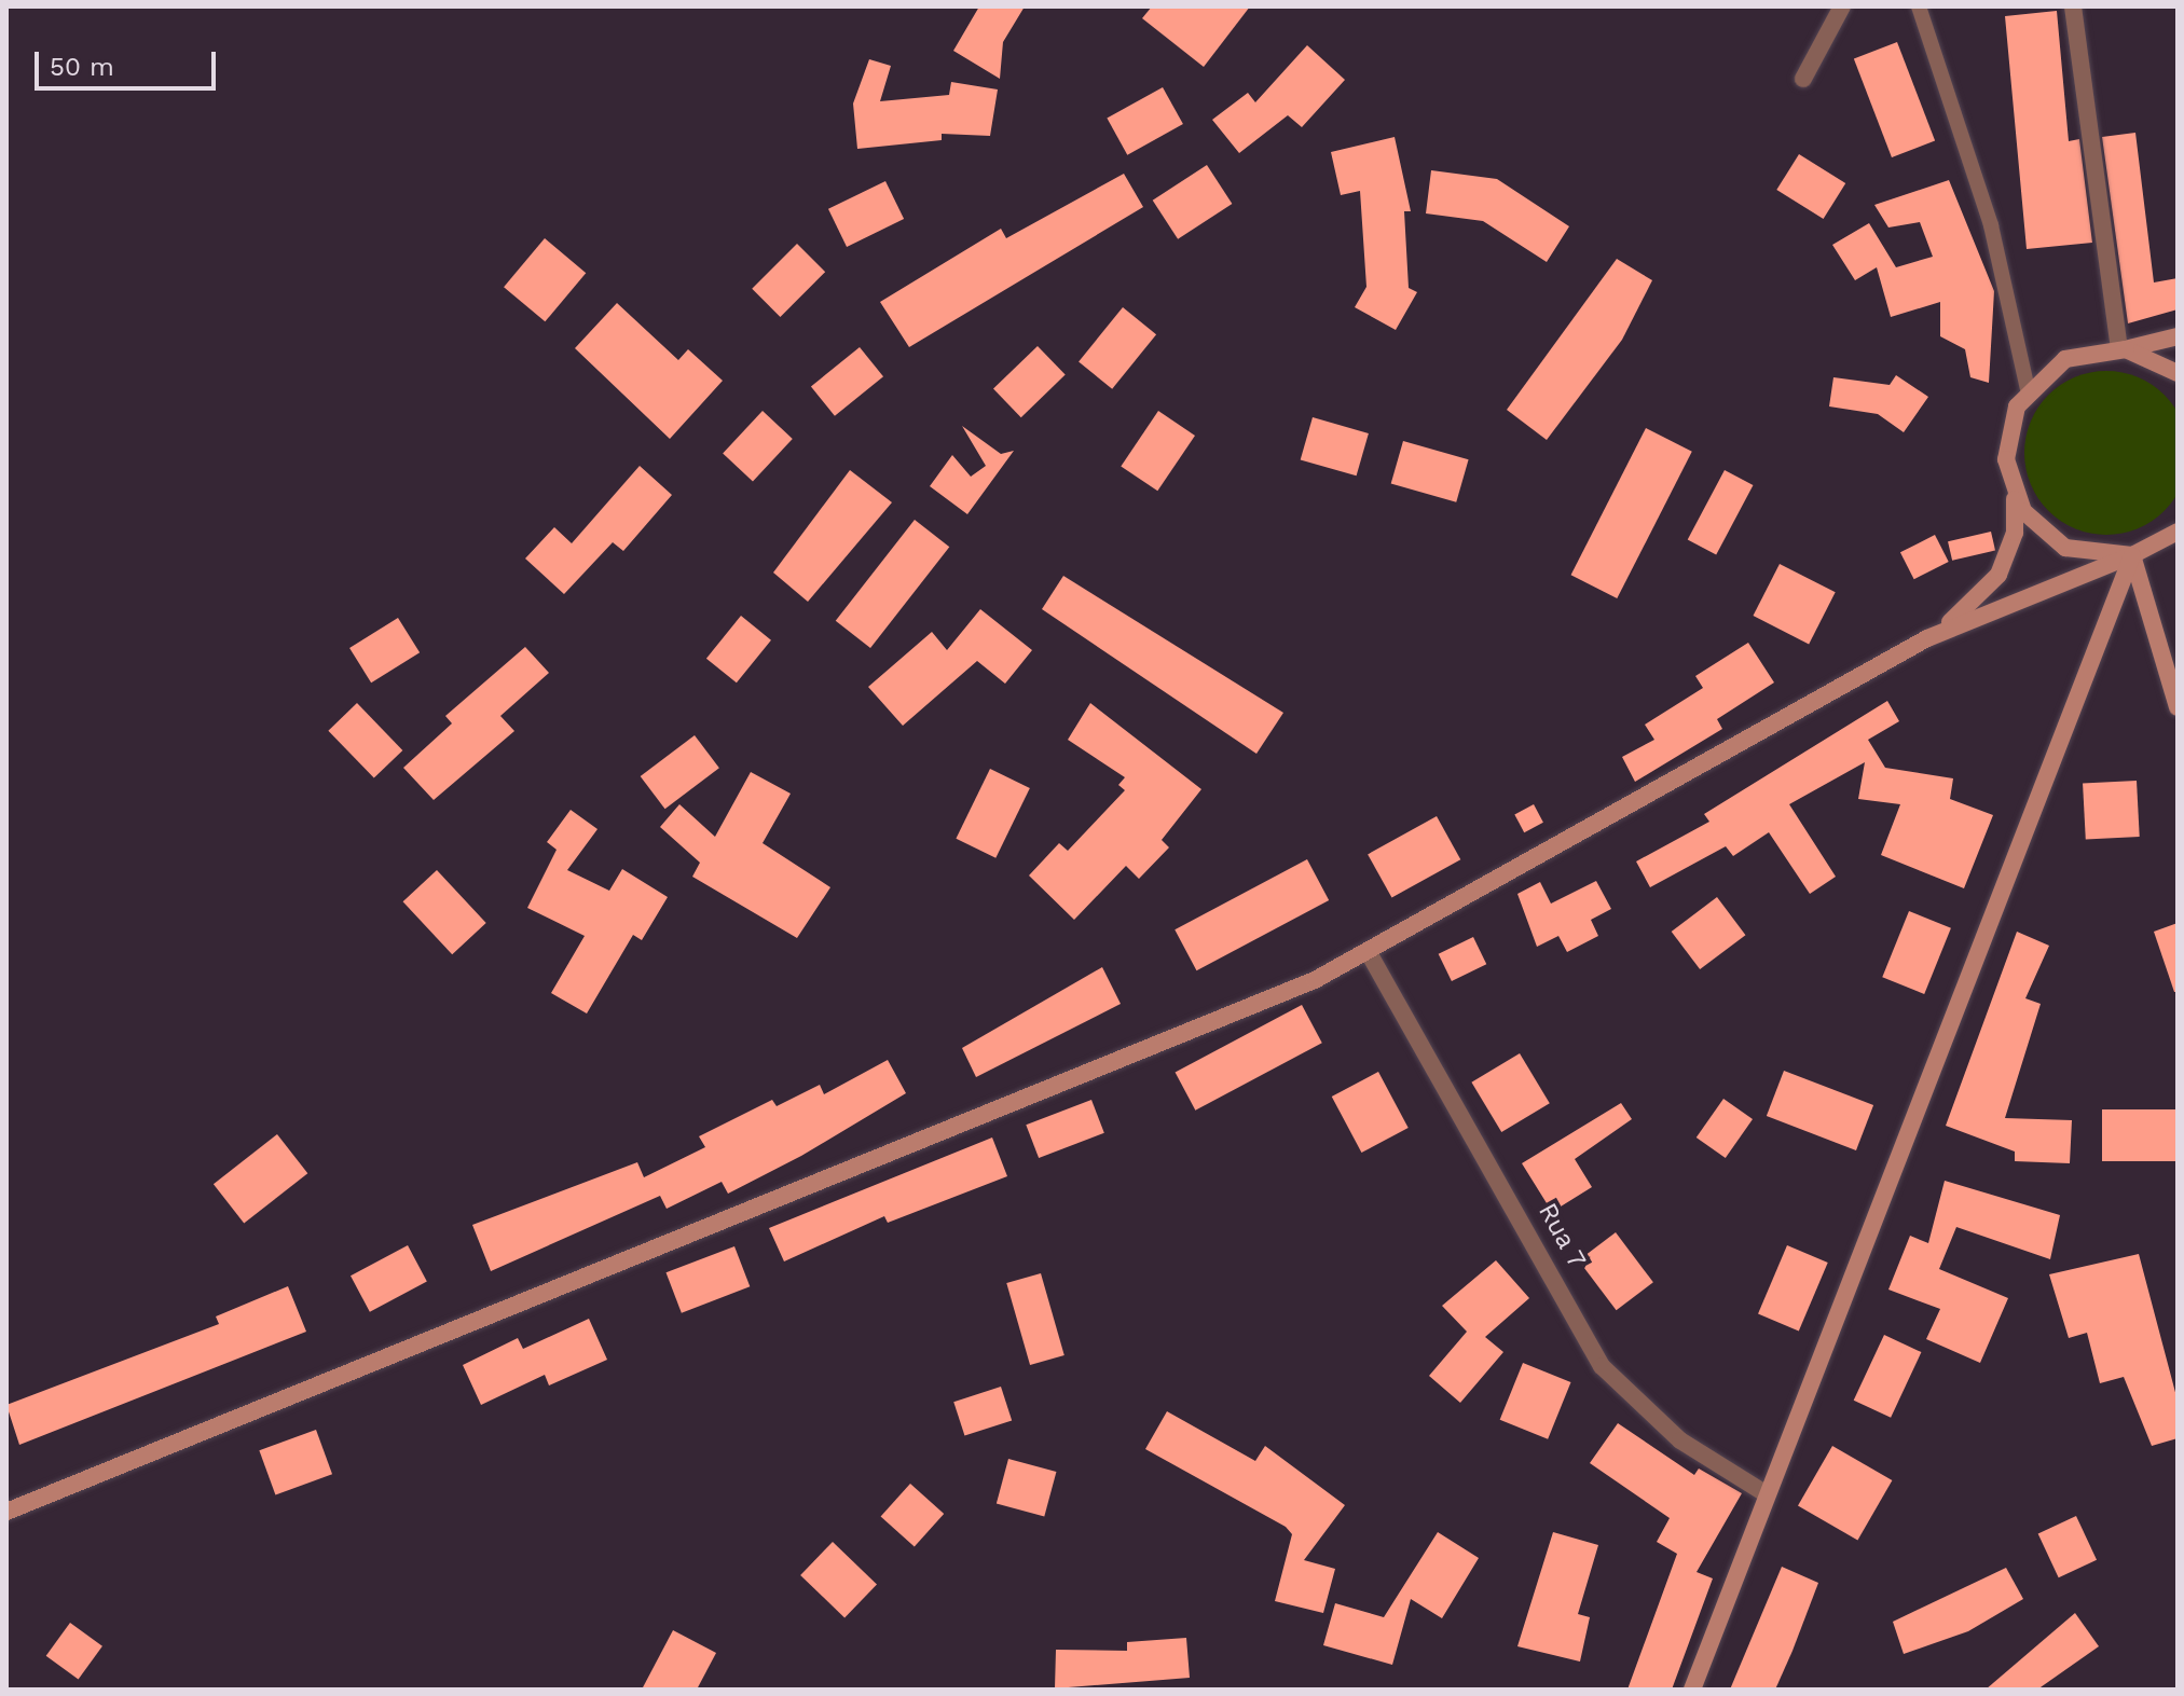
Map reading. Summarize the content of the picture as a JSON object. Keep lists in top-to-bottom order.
{
  "streets": {
    "street": ["Rua 7"]
  },
  "scale_bar": "50 m"
}
